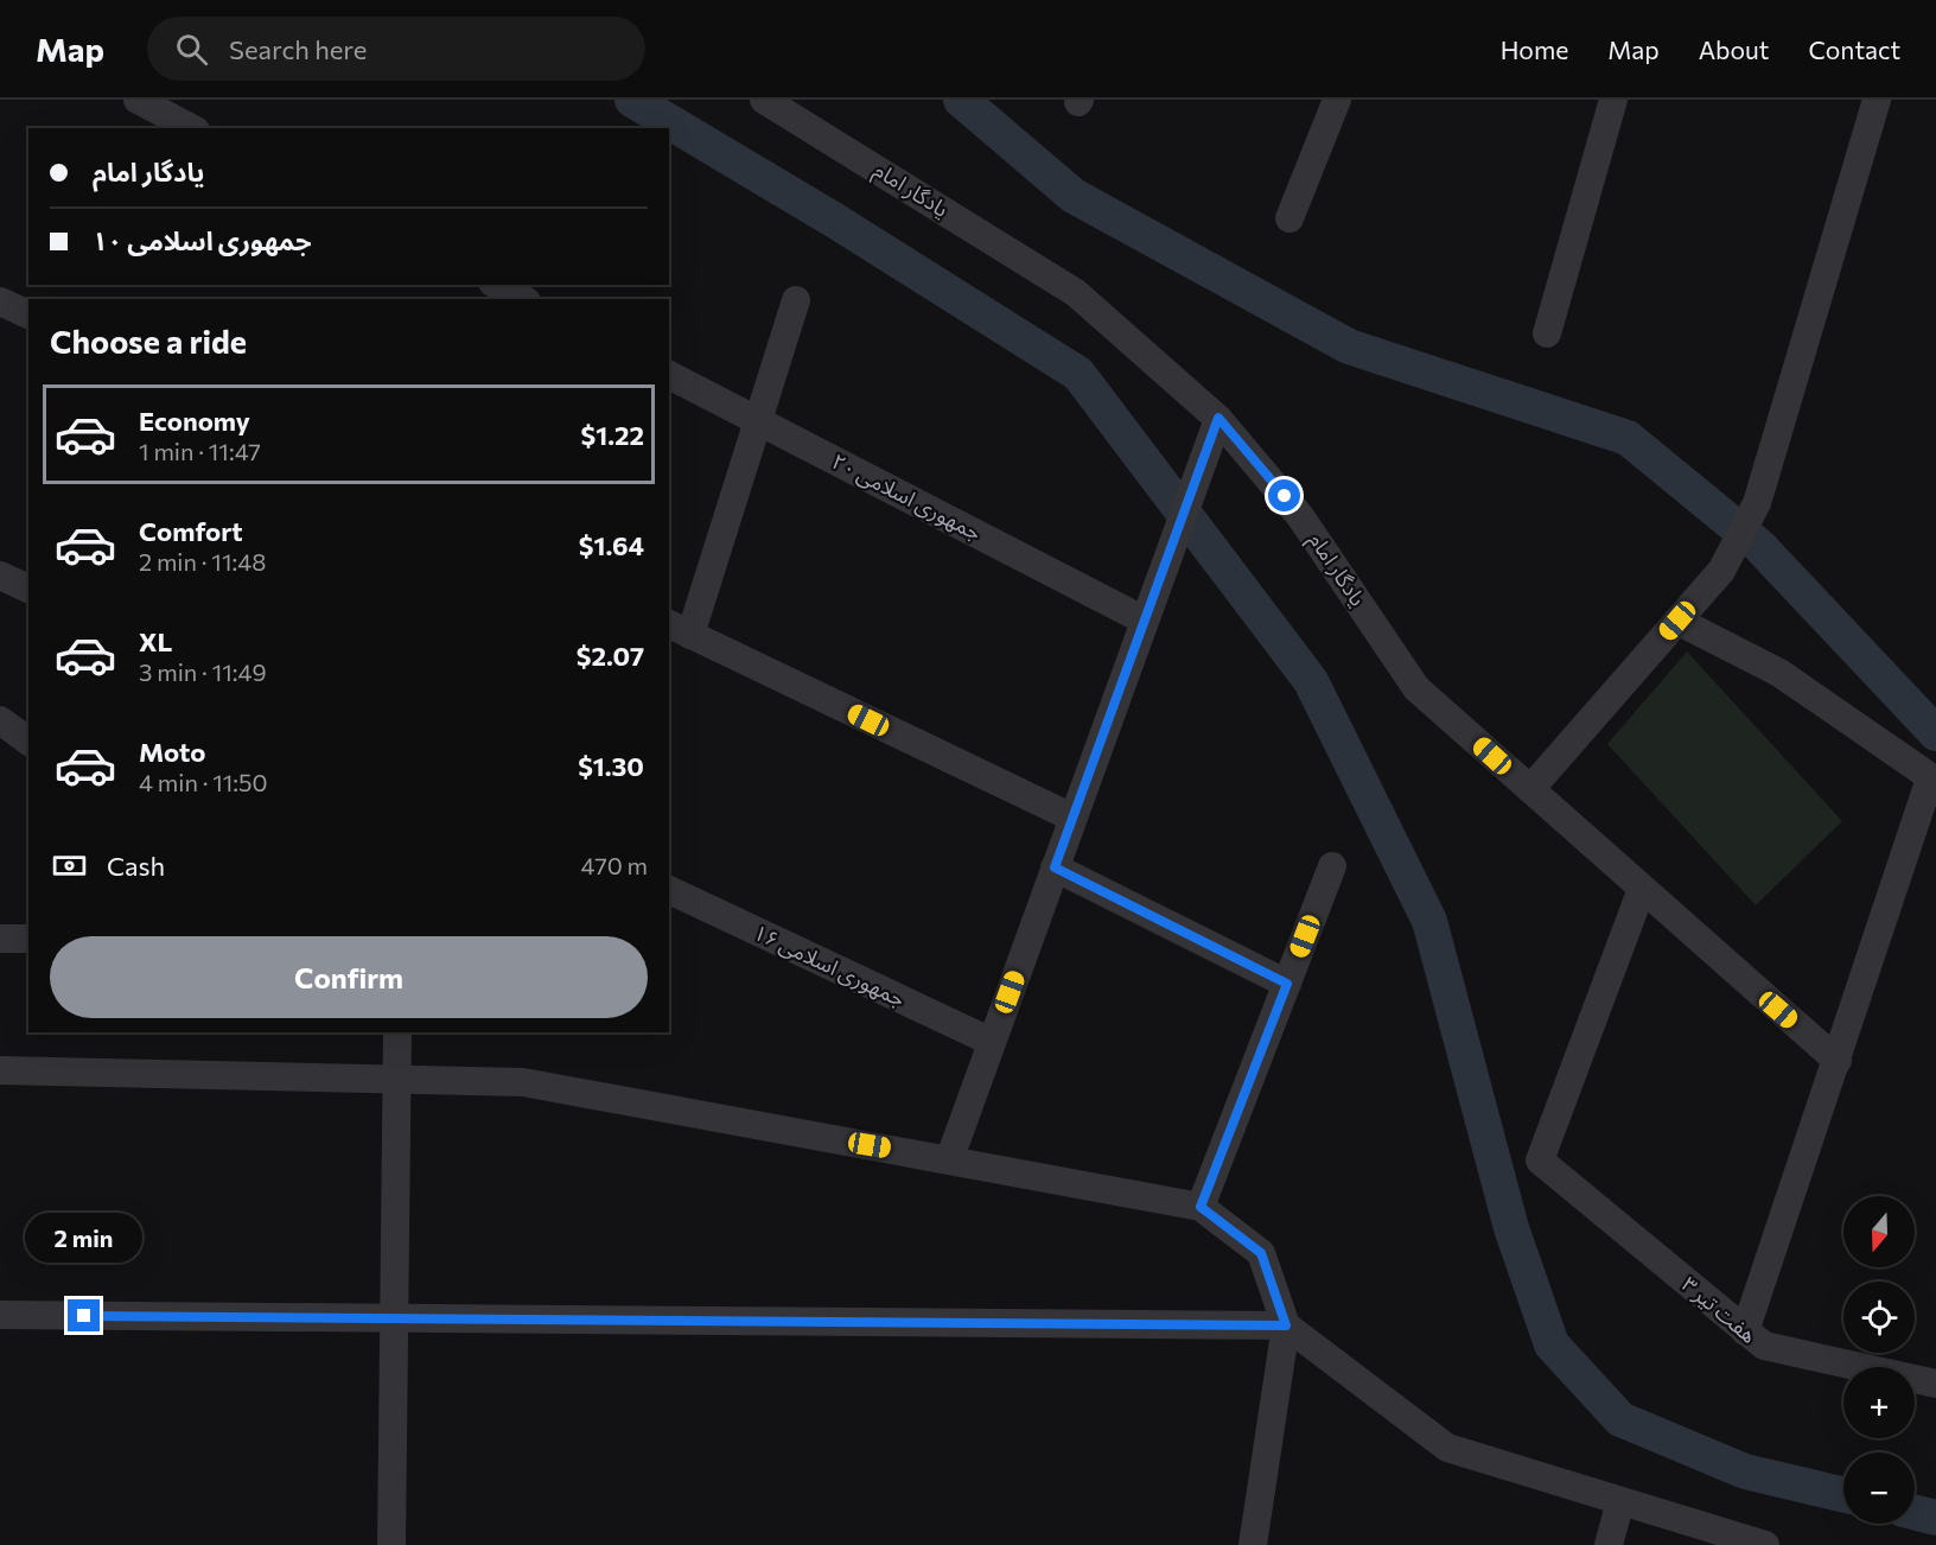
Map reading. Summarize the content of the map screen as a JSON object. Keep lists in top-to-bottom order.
{
  "streets": {
    "street": [
      "یادگار امام",
      "جمهوری اسلامی ۲۰",
      "جمهوری اسلامی ۱۶",
      "هفت تیر ۳"
    ]
  },
  "crossings": [
    ["یادگار امام", "هفت تیر ۳"]
  ],
  "north": "bottom",
  "page": {
    "header": "Map",
    "search": "Search here",
    "nav": [
      "Home",
      "Map",
      "About",
      "Contact"
    ],
    "banner": ["یادگار امام", "جمهوری اسلامی ۱۰"],
    "heading": "Choose a ride",
    "list": [
      {
        "name": "Economy",
        "note": "1 min · 11:47",
        "value": "$1.22"
      },
      {
        "name": "Comfort",
        "note": "2 min · 11:48",
        "value": "$1.64"
      },
      {
        "name": "XL",
        "note": "3 min · 11:49",
        "value": "$2.07"
      },
      {
        "name": "Moto",
        "note": "4 min · 11:50",
        "value": "$1.30"
      }
    ],
    "pay": ["Cash", "470 m"],
    "buttons": "Confirm",
    "map_buttons": ["+", "−"],
    "bubble": "2 min"
  }
}
